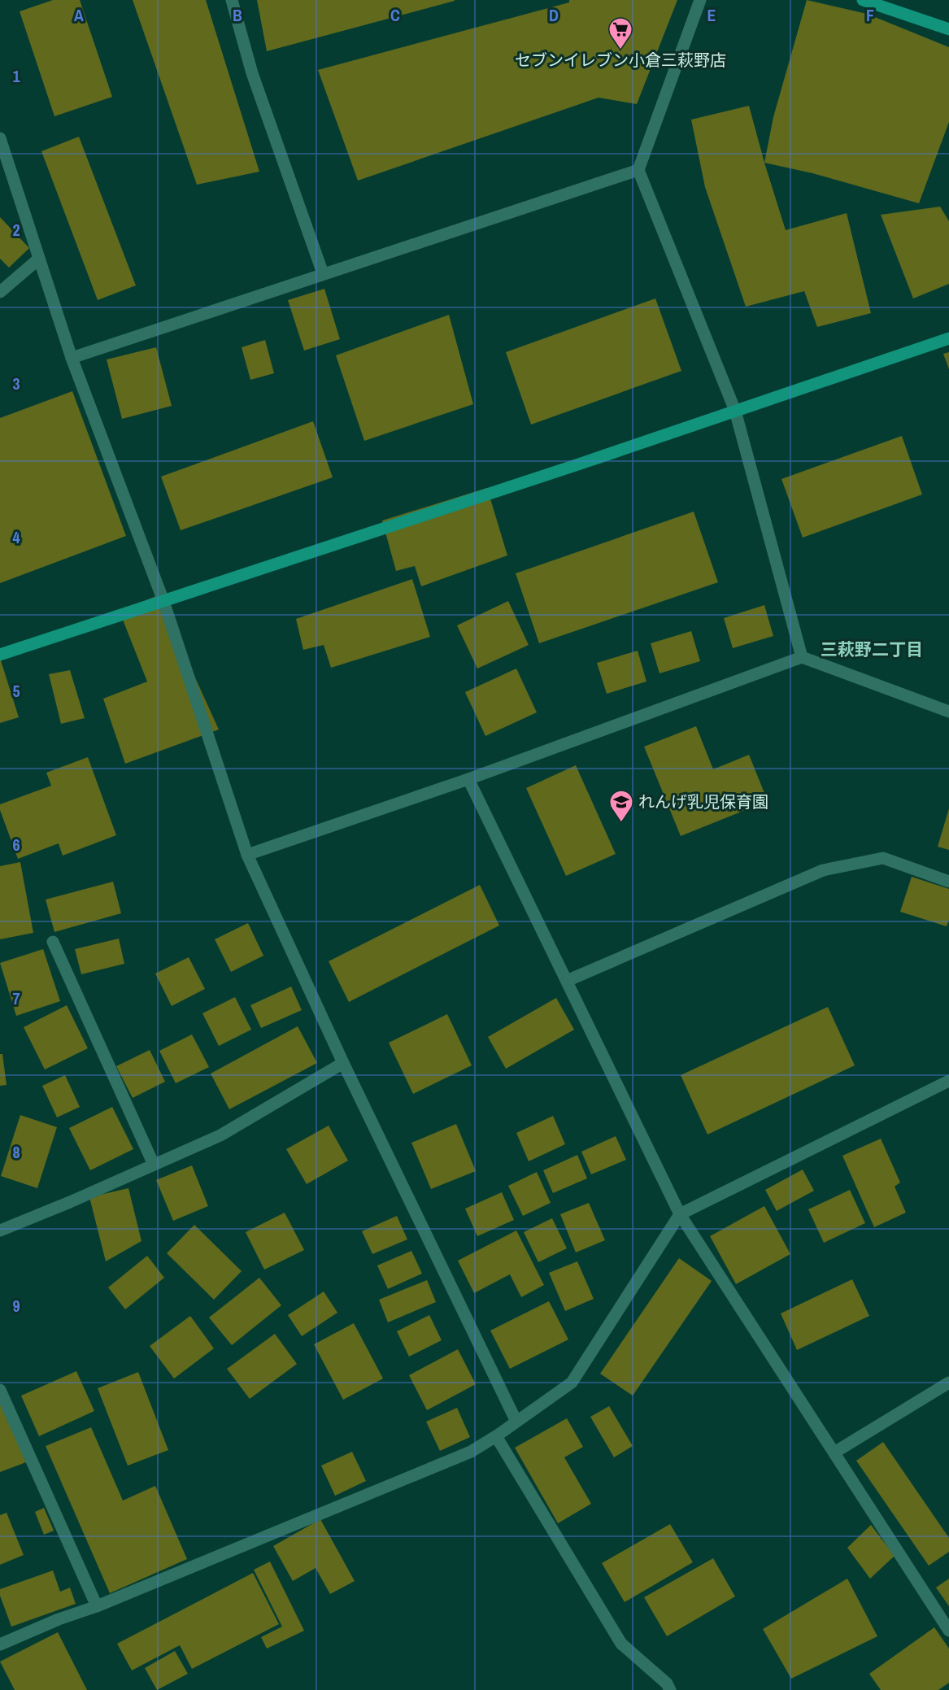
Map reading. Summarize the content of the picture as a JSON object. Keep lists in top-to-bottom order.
{
  "districts": ["三萩野二丁目"],
  "places": {
    "supermarket": ["セブンイレブン小倉三萩野店"],
    "school or university": ["れんげ乳児保育園"]
  },
  "grid": {
    "columns": [
      "A",
      "B",
      "C",
      "D",
      "E",
      "F"
    ],
    "rows": [
      "1",
      "2",
      "3",
      "4",
      "5",
      "6",
      "7",
      "8",
      "9"
    ]
  }
}
